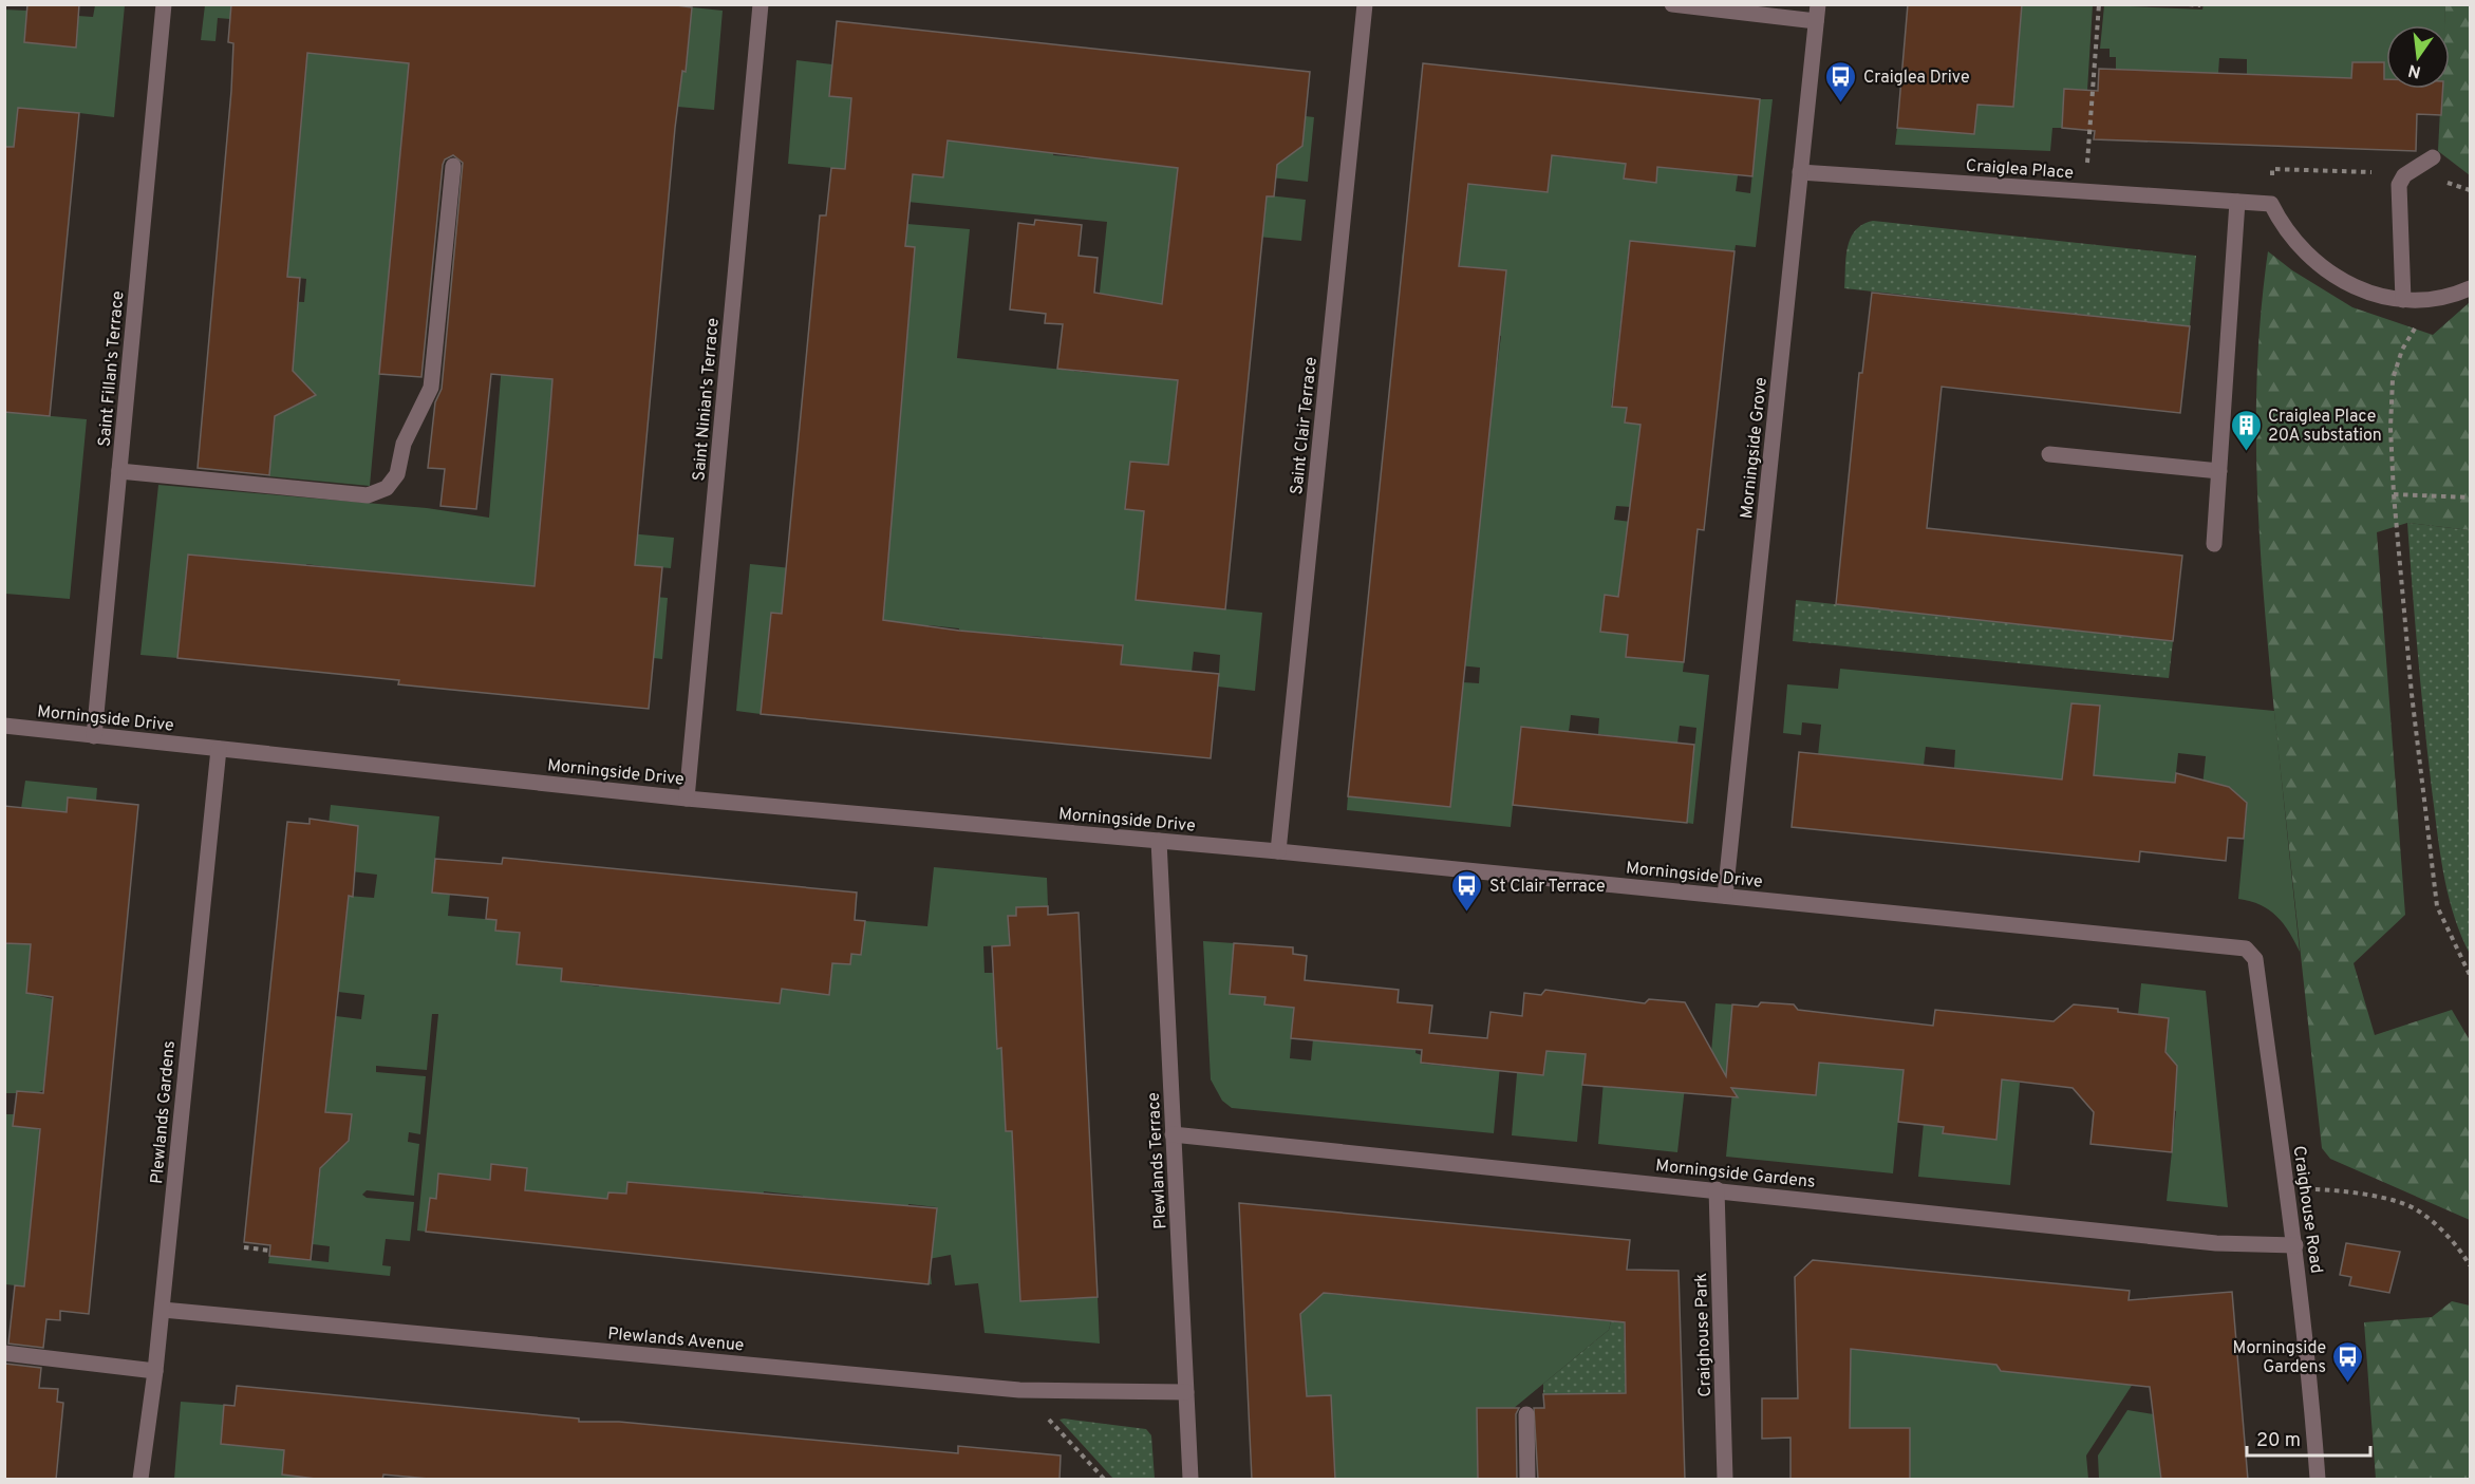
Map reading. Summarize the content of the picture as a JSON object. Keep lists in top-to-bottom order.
{
  "streets": {
    "street": [
      "Craiglea Place",
      "Saint Fillan's Terrace",
      "Saint Ninian's Terrace",
      "Saint Clair Terrace",
      "Morningside Grove",
      "Morningside Drive",
      "Plewlands Gardens",
      "Plewlands Terrace",
      "Morningside Gardens",
      "Craighouse Road",
      "Craighouse Park",
      "Plewlands Avenue"
    ]
  },
  "crossings": [
    ["Craiglea Place", "Morningside Grove"],
    ["Saint Fillan's Terrace", "Morningside Drive"],
    ["Saint Ninian's Terrace", "Morningside Drive"],
    ["Saint Clair Terrace", "Morningside Drive"],
    ["Morningside Grove", "Morningside Drive"],
    ["Morningside Drive", "Plewlands Gardens"],
    ["Morningside Drive", "Plewlands Terrace"],
    ["Morningside Drive", "Craighouse Road"],
    ["Plewlands Gardens", "Plewlands Avenue"],
    ["Plewlands Terrace", "Morningside Gardens"],
    ["Plewlands Terrace", "Plewlands Avenue"],
    ["Morningside Gardens", "Craighouse Road"],
    ["Morningside Gardens", "Craighouse Park"]
  ],
  "places": {
    "bus stop": ["Craiglea Drive", "St Clair Terrace", "Morningside Gardens"],
    "building": ["Craiglea Place 20A substation"]
  },
  "scale_bar": "20 m",
  "north": "bottom"
}
